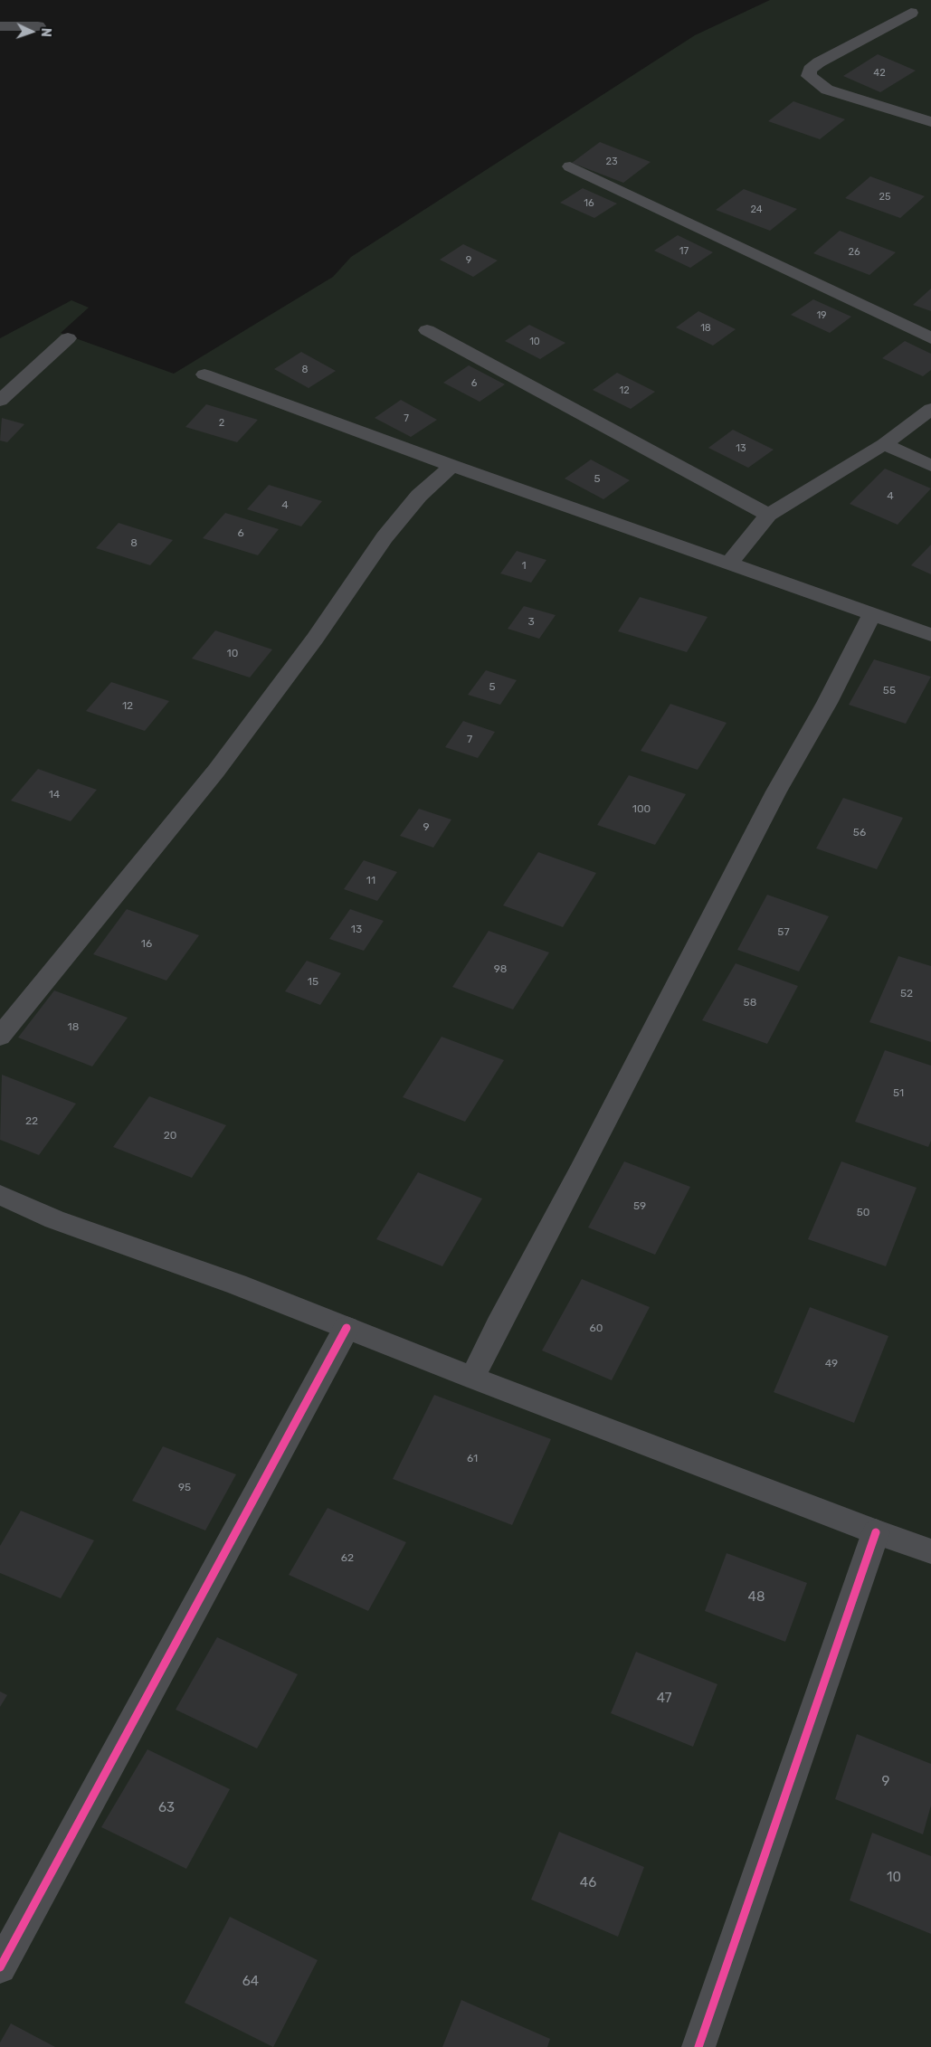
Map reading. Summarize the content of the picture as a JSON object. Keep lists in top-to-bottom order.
{
  "house_numbers": [
    "42",
    "23",
    "25",
    "16",
    "24",
    "17",
    "26",
    "9",
    "19",
    "18",
    "10",
    "8",
    "6",
    "12",
    "7",
    "2",
    "13",
    "5",
    "4",
    "4",
    "6",
    "8",
    "1",
    "3",
    "10",
    "5",
    "55",
    "12",
    "7",
    "14",
    "100",
    "9",
    "56",
    "11",
    "13",
    "57",
    "16",
    "98",
    "15",
    "52",
    "58",
    "18",
    "51",
    "22",
    "20",
    "59",
    "50",
    "60",
    "49",
    "61",
    "95",
    "62",
    "48",
    "47",
    "9",
    "63",
    "10",
    "46",
    "64"
  ],
  "north": "right"
}
